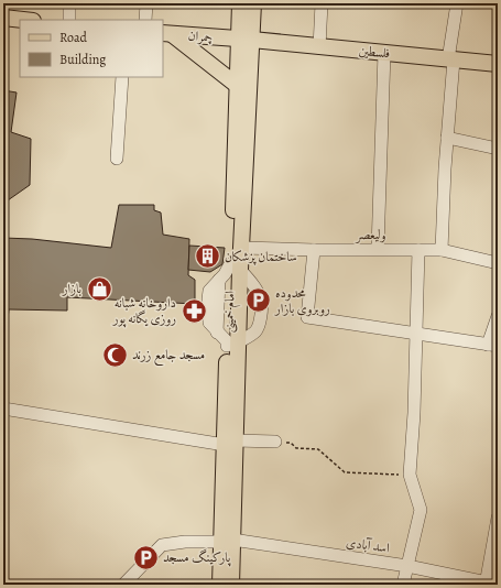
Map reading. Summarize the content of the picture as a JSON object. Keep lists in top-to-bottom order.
{
  "streets": {
    "main road": ["چمران", "فلسطین", "امام خمینی"],
    "street": ["ولیعصر", "اسد آبادی"]
  },
  "crossings": [
    ["چمران", "فلسطین"],
    ["چمران", "امام خمینی"],
    ["فلسطین", "امام خمینی"],
    ["ولیعصر", "امام خمینی"],
    ["امام خمینی", "اسد آبادی"]
  ],
  "places": {
    "building": ["ساختمان پزشکان"],
    "shop": ["بازار"],
    "parking": ["محدوده روبروی بازار", "پارکینگ مسجد"],
    "pharmacy": ["داروخانه شبانه روزی یگانه پور"],
    "mosque": ["مسجد جامع زرند"]
  },
  "legend": ["Road", "Building"]
}
